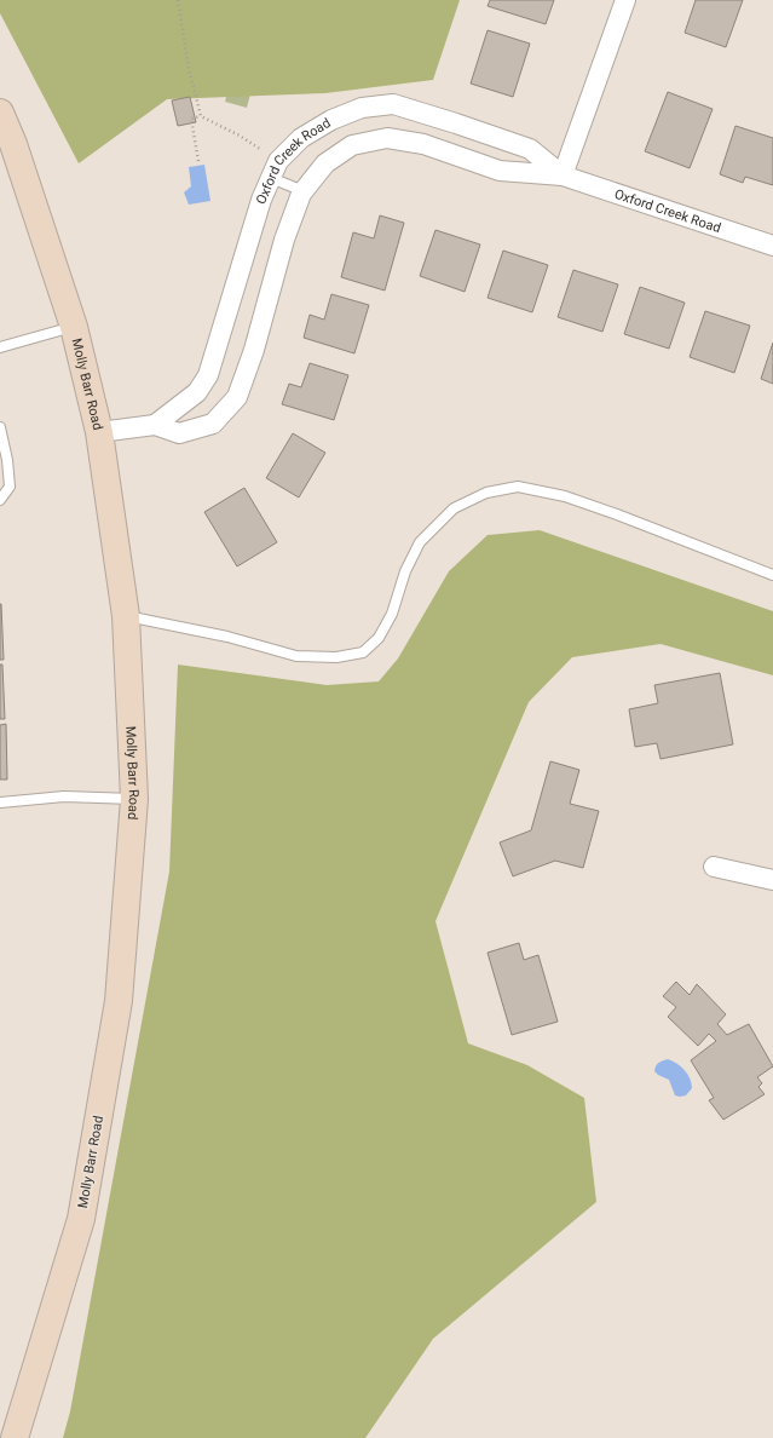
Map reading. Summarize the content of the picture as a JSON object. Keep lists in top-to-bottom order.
{
  "streets": {
    "main road": ["Molly Barr Road"],
    "street": ["Oxford Creek Road"]
  },
  "crossings": [
    ["Oxford Creek Road", "Molly Barr Road"]
  ]
}
